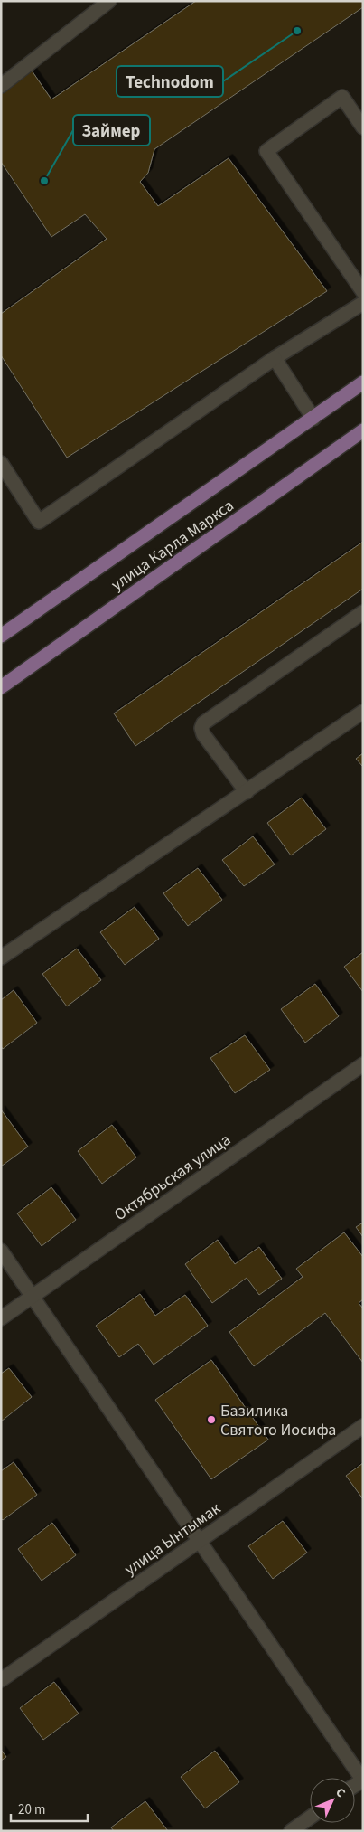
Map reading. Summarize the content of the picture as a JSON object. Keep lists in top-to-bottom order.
{
  "streets": {
    "main road": ["улица Карла Маркса"],
    "street": ["Октябрьская улица", "улица Ынтымак"]
  },
  "places": ["Technodom", "Займер", "Базилика Святого Иосифа"],
  "scale_bar": "20 m",
  "north": "top right"
}
